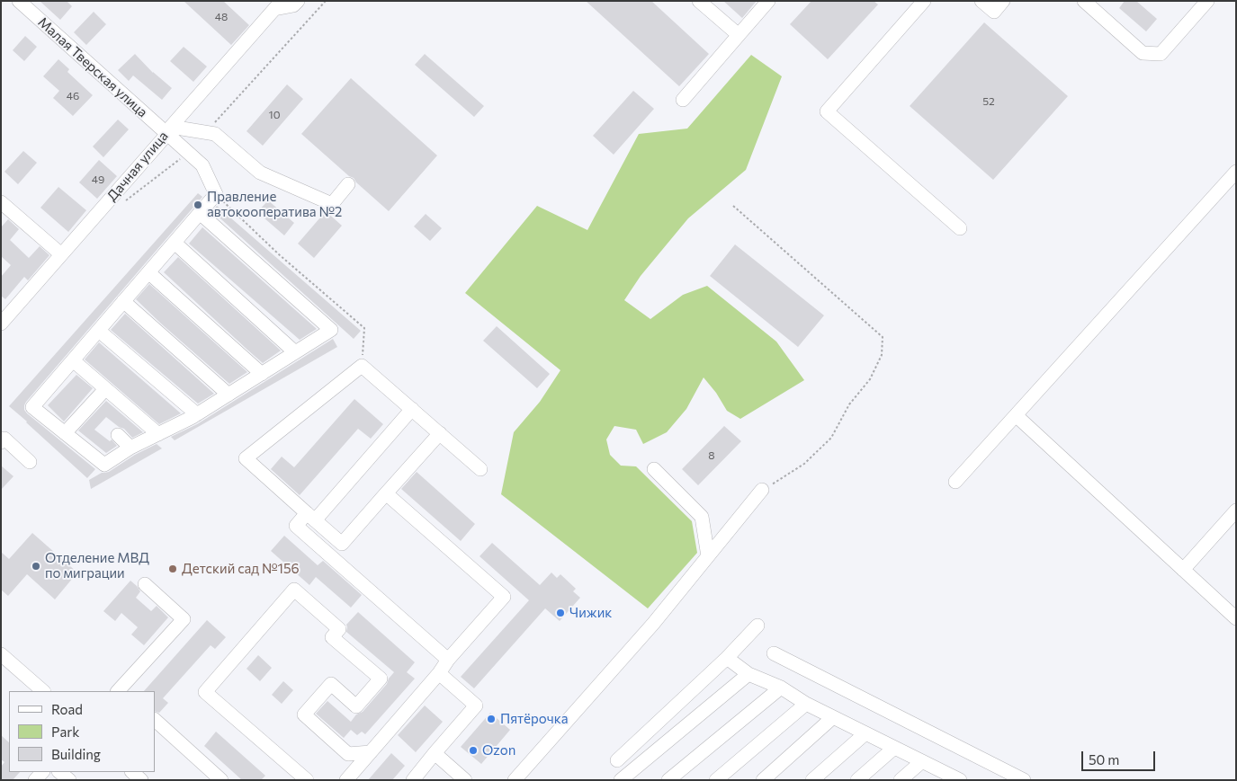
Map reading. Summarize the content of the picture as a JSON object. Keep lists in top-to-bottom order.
{
  "streets": {
    "street": ["Малая Тверская улица", "Дачная улица"]
  },
  "crossings": [
    ["Малая Тверская улица", "Дачная улица"]
  ],
  "places": [
    "Правление автокооператива №2",
    "Отделение МВД по миграции",
    "Детский сад №156",
    "Чижик",
    "Пятёрочка",
    "Ozon"
  ],
  "house_numbers": [
    "48",
    "46",
    "52",
    "10",
    "49",
    "8"
  ],
  "legend": ["Road", "Park", "Building"],
  "scale_bar": "50 m"
}
